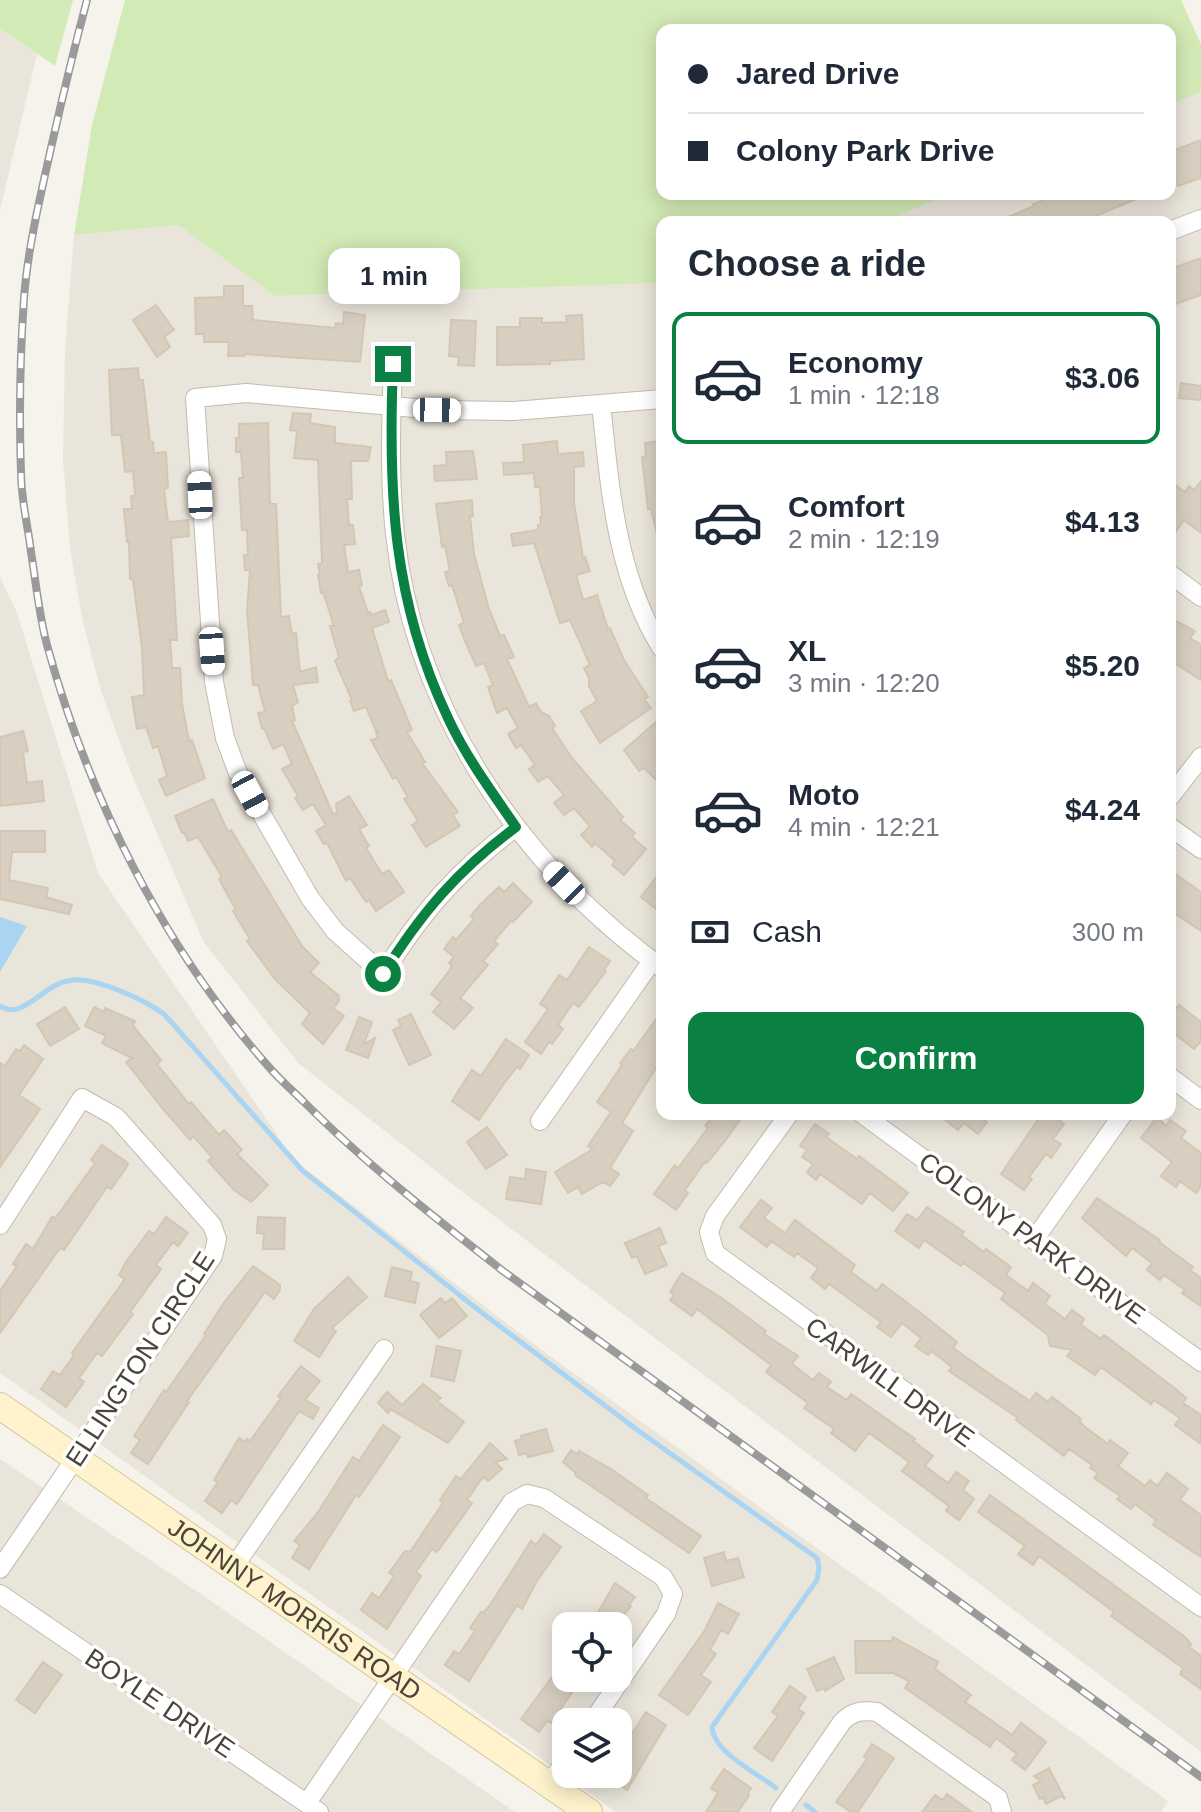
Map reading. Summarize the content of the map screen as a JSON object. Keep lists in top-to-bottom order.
{
  "streets": {
    "street": [
      "COLONY PARK DRIVE",
      "ELLINGTON CIRCLE",
      "CARWILL DRIVE",
      "JOHNNY MORRIS ROAD",
      "BOYLE DRIVE"
    ]
  },
  "crossings": [
    ["ELLINGTON CIRCLE", "JOHNNY MORRIS ROAD"]
  ],
  "page": {
    "banner": ["Jared Drive", "Colony Park Drive"],
    "heading": "Choose a ride",
    "bubble": "1 min",
    "list": [
      {
        "name": "Economy",
        "note": "1 min · 12:18",
        "value": "$3.06"
      },
      {
        "name": "Comfort",
        "note": "2 min · 12:19",
        "value": "$4.13"
      },
      {
        "name": "XL",
        "note": "3 min · 12:20",
        "value": "$5.20"
      },
      {
        "name": "Moto",
        "note": "4 min · 12:21",
        "value": "$4.24"
      }
    ],
    "pay": ["Cash", "300 m"],
    "buttons": "Confirm"
  }
}
